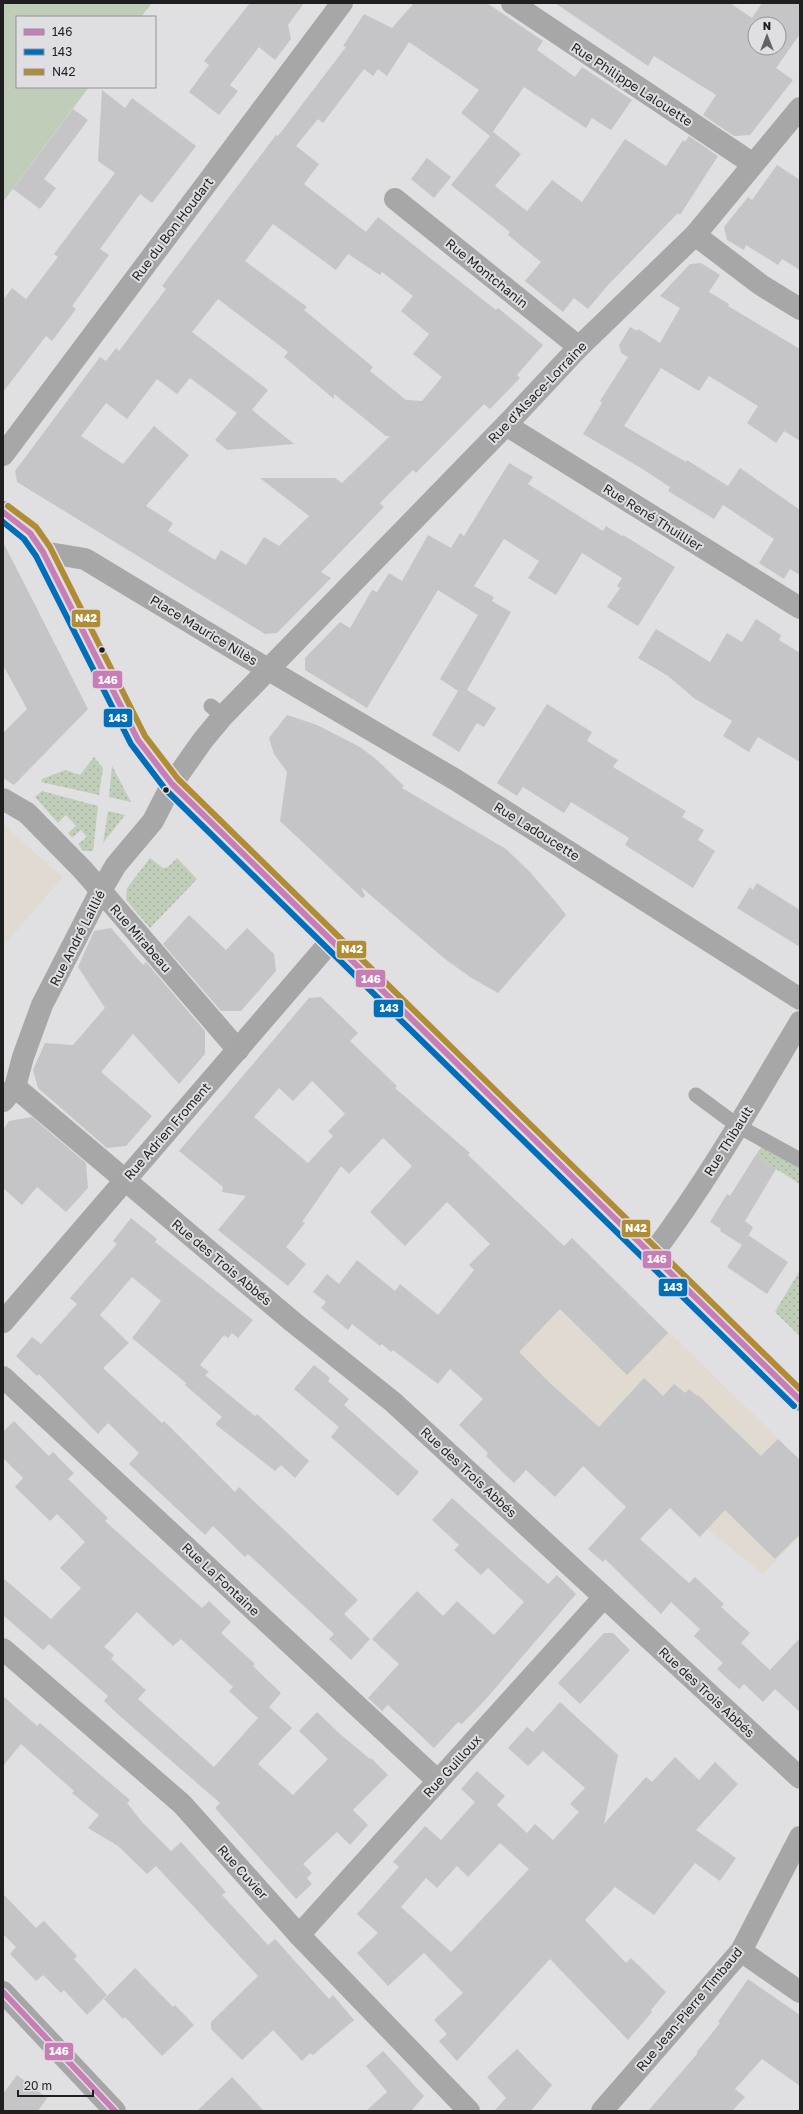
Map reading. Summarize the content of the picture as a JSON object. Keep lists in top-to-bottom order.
{
  "streets": {
    "street": [
      "Rue Philippe Lalouette",
      "Rue du Bon Houdart",
      "Rue Montchanin",
      "Rue d'Alsace-Lorraine",
      "Rue René Thuillier",
      "Place Maurice Nilès",
      "Rue Ladoucette",
      "Rue André Laillié",
      "Rue Mirabeau",
      "Rue Adrien Froment",
      "Rue Thibault",
      "Rue des Trois Abbés",
      "Rue La Fontaine",
      "Rue Guilloux",
      "Rue Cuvier",
      "Rue Jean-Pierre Timbaud"
    ]
  },
  "crossings": [
    ["Rue Philippe Lalouette", "Rue d'Alsace-Lorraine"],
    ["Rue Montchanin", "Rue d'Alsace-Lorraine"],
    ["Rue d'Alsace-Lorraine", "Rue René Thuillier"],
    ["Rue d'Alsace-Lorraine", "Place Maurice Nilès"],
    ["Rue d'Alsace-Lorraine", "Rue Ladoucette"],
    ["Place Maurice Nilès", "Rue Ladoucette"],
    ["Place Maurice Nilès", "Rue André Laillié"],
    ["Rue André Laillié", "Rue Mirabeau"],
    ["Rue André Laillié", "Rue des Trois Abbés"],
    ["Rue Mirabeau", "Rue Adrien Froment"],
    ["Rue Adrien Froment", "Rue des Trois Abbés"],
    ["Rue des Trois Abbés", "Rue Guilloux"],
    ["Rue La Fontaine", "Rue Guilloux"],
    ["Rue Guilloux", "Rue Cuvier"]
  ],
  "lines": ["transit line N42", "transit line 146", "transit line 143"],
  "legend": ["146", "143", "N42"],
  "scale_bar": "20 m",
  "north": "top"
}
